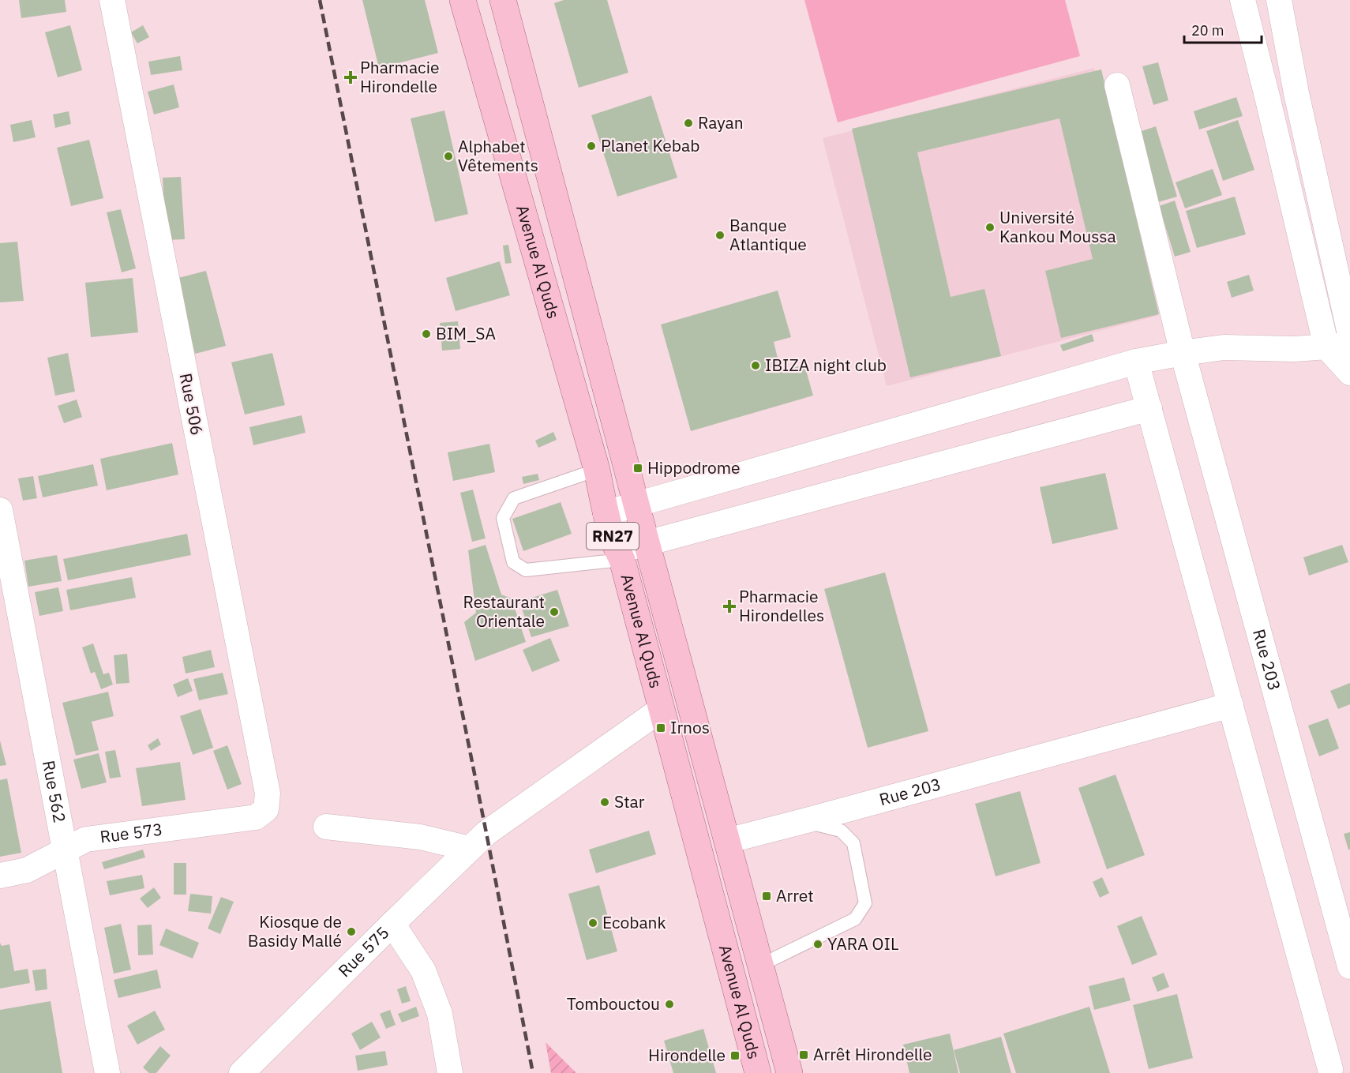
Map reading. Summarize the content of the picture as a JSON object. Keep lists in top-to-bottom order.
{
  "streets": {
    "main road": ["Avenue Al Quds", "RN27"],
    "street": [
      "Rue 506",
      "Rue 203",
      "Rue 562",
      "Rue 573",
      "Rue 575"
    ]
  },
  "crossings": [
    ["Avenue Al Quds", "Rue 203"],
    ["Avenue Al Quds", "Rue 575"],
    ["Rue 506", "Rue 573"],
    ["Rue 562", "Rue 573"]
  ],
  "places": {
    "health": ["Pharmacie Hirondelle", "Pharmacie Hirondelles"],
    "other": [
      "Rayan",
      "Planet Kebab",
      "Alphabet Vêtements",
      "Université Kankou Moussa",
      "Banque Atlantique",
      "BIM_SA",
      "IBIZA night club",
      "Restaurant Orientale",
      "Star",
      "Ecobank",
      "Kiosque de Basidy Mallé",
      "YARA OIL",
      "Tombouctou"
    ],
    "transit": [
      "Hippodrome",
      "Irnos",
      "Arret",
      "Arrêt Hirondelle",
      "Hirondelle"
    ]
  },
  "scale_bar": "20 m"
}
